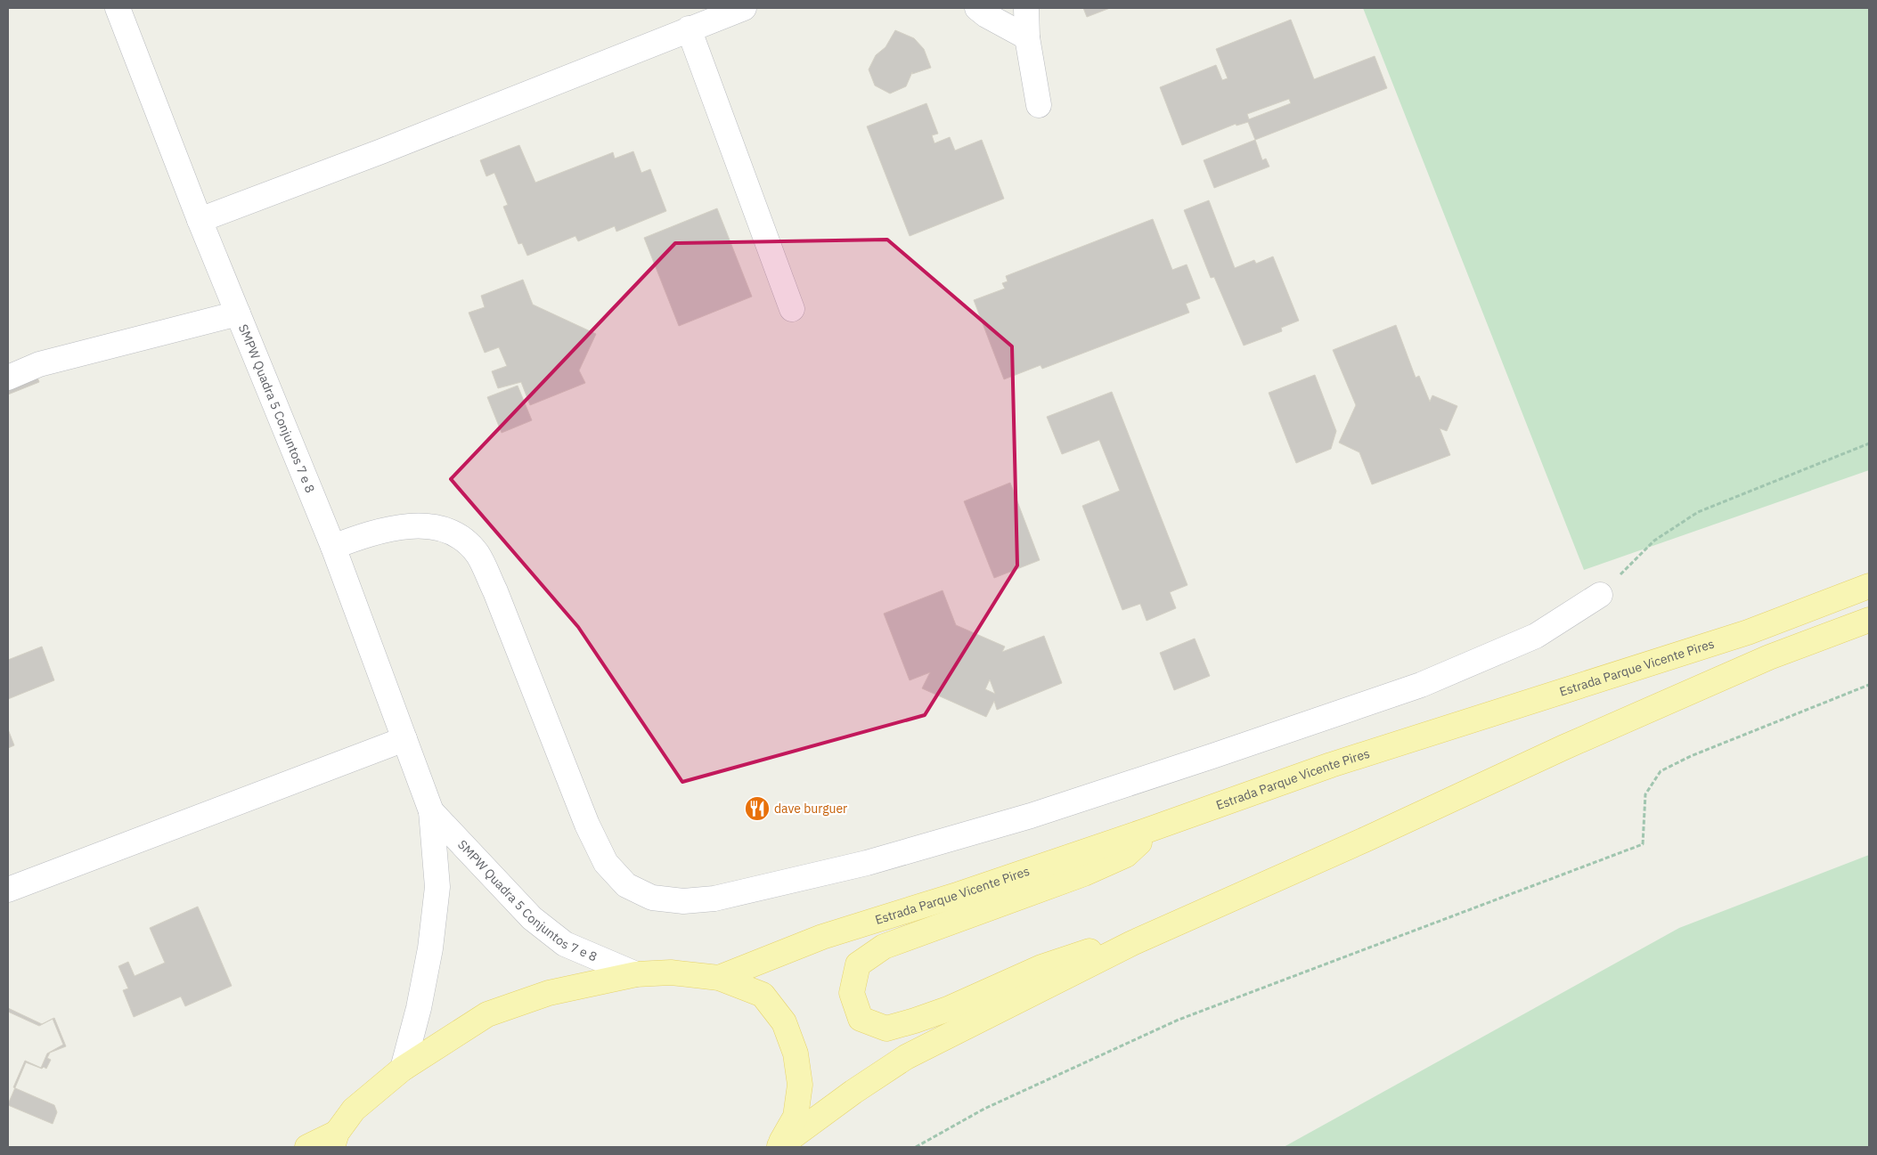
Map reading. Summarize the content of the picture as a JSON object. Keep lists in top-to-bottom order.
{
  "streets": {
    "main road": ["Estrada Parque Vicente Pires"],
    "street": ["SMPW Quadra 5 Conjuntos 7 e 8"]
  },
  "places": {
    "restaurant": ["dave burguer"]
  }
}
